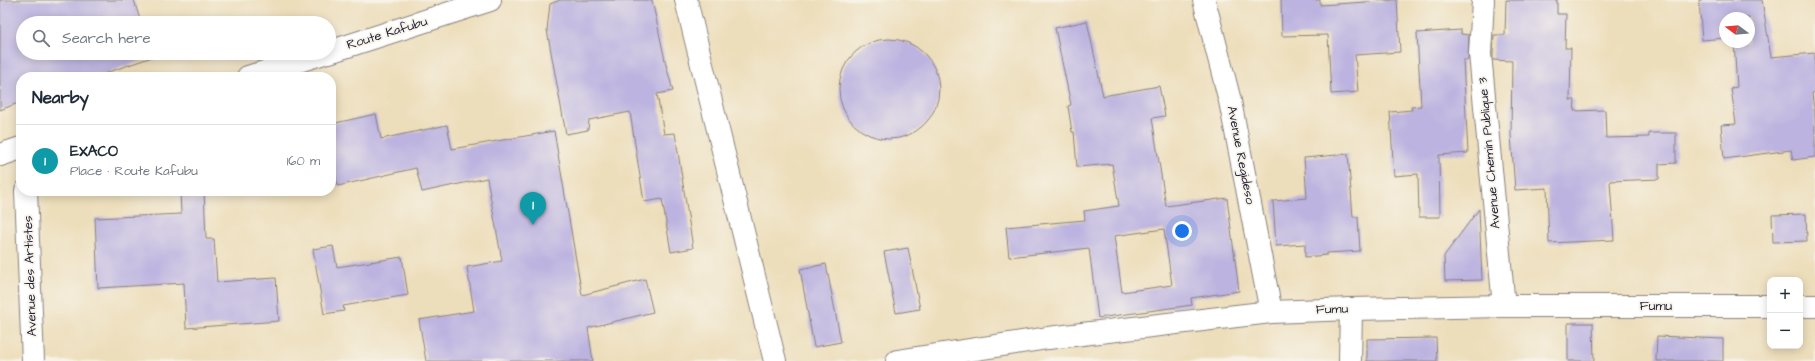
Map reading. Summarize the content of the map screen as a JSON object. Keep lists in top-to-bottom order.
{
  "streets": {
    "street": [
      "Route Kafubu",
      "Avenue Chemin Publique 3",
      "Avenue Regideso",
      "Avenue des Artistes",
      "Fumu"
    ]
  },
  "crossings": [
    ["Avenue Chemin Publique 3", "Fumu"],
    ["Avenue Regideso", "Fumu"]
  ],
  "north": "left",
  "page": {
    "search": "Search here",
    "heading": "Nearby",
    "list": [
      {
        "mark": "1",
        "name": "EXACO",
        "note": "Place · Route Kafubu",
        "value": "160 m"
      }
    ],
    "pins": "1",
    "map_buttons": ["+", "−"]
  }
}
